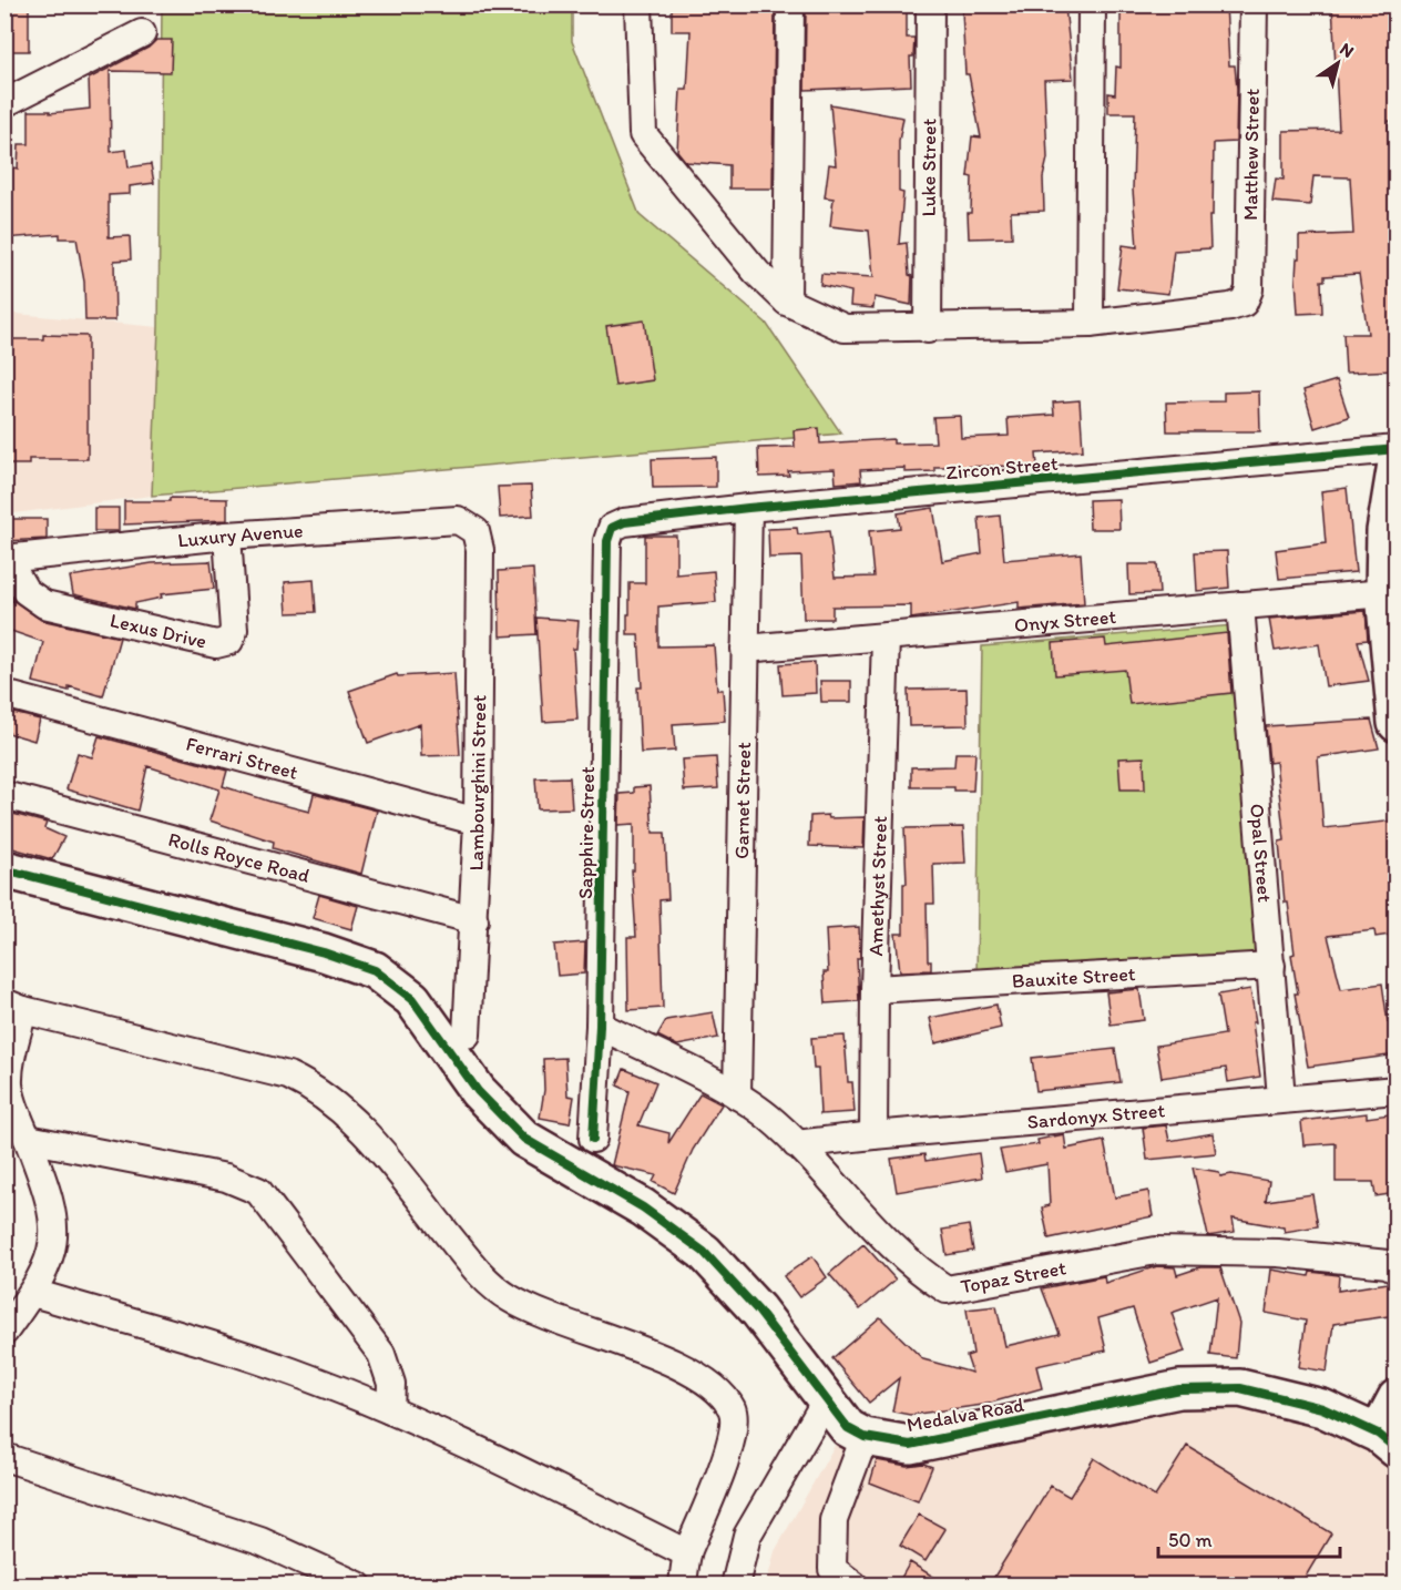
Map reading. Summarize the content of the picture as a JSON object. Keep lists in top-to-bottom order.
{
  "streets": {
    "street": [
      "Matthew Street",
      "Luke Street",
      "Zircon Street",
      "Luxury Avenue",
      "Onyx Street",
      "Lexus Drive",
      "Ferrari Street",
      "Lambourghini Street",
      "Garnet Street",
      "Sapphire Street",
      "Opal Street",
      "Rolls Royce Road",
      "Amethyst Street",
      "Bauxite Street",
      "Sardonyx Street",
      "Topaz Street",
      "Medalva Road"
    ]
  },
  "crossings": [
    ["Zircon Street", "Garnet Street"],
    ["Zircon Street", "Sapphire Street"],
    ["Luxury Avenue", "Lexus Drive"],
    ["Luxury Avenue", "Lambourghini Street"],
    ["Onyx Street", "Garnet Street"],
    ["Onyx Street", "Opal Street"],
    ["Onyx Street", "Amethyst Street"],
    ["Ferrari Street", "Lambourghini Street"],
    ["Lambourghini Street", "Rolls Royce Road"],
    ["Garnet Street", "Topaz Street"],
    ["Sapphire Street", "Topaz Street"],
    ["Opal Street", "Bauxite Street"],
    ["Opal Street", "Sardonyx Street"],
    ["Amethyst Street", "Bauxite Street"],
    ["Amethyst Street", "Sardonyx Street"],
    ["Sardonyx Street", "Topaz Street"]
  ],
  "scale_bar": "50 m",
  "north": "top right"
}
